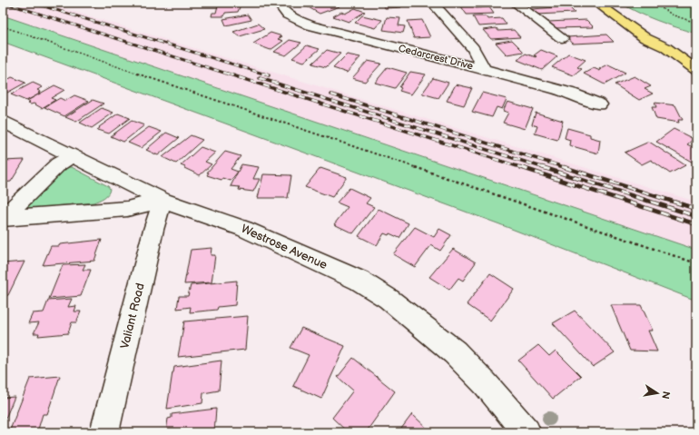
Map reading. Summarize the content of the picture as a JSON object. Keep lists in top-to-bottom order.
{
  "streets": {
    "street": ["Cedarcrest Drive", "Westrose Avenue", "Valiant Road"]
  },
  "crossings": [
    ["Westrose Avenue", "Valiant Road"]
  ],
  "north": "right"
}
